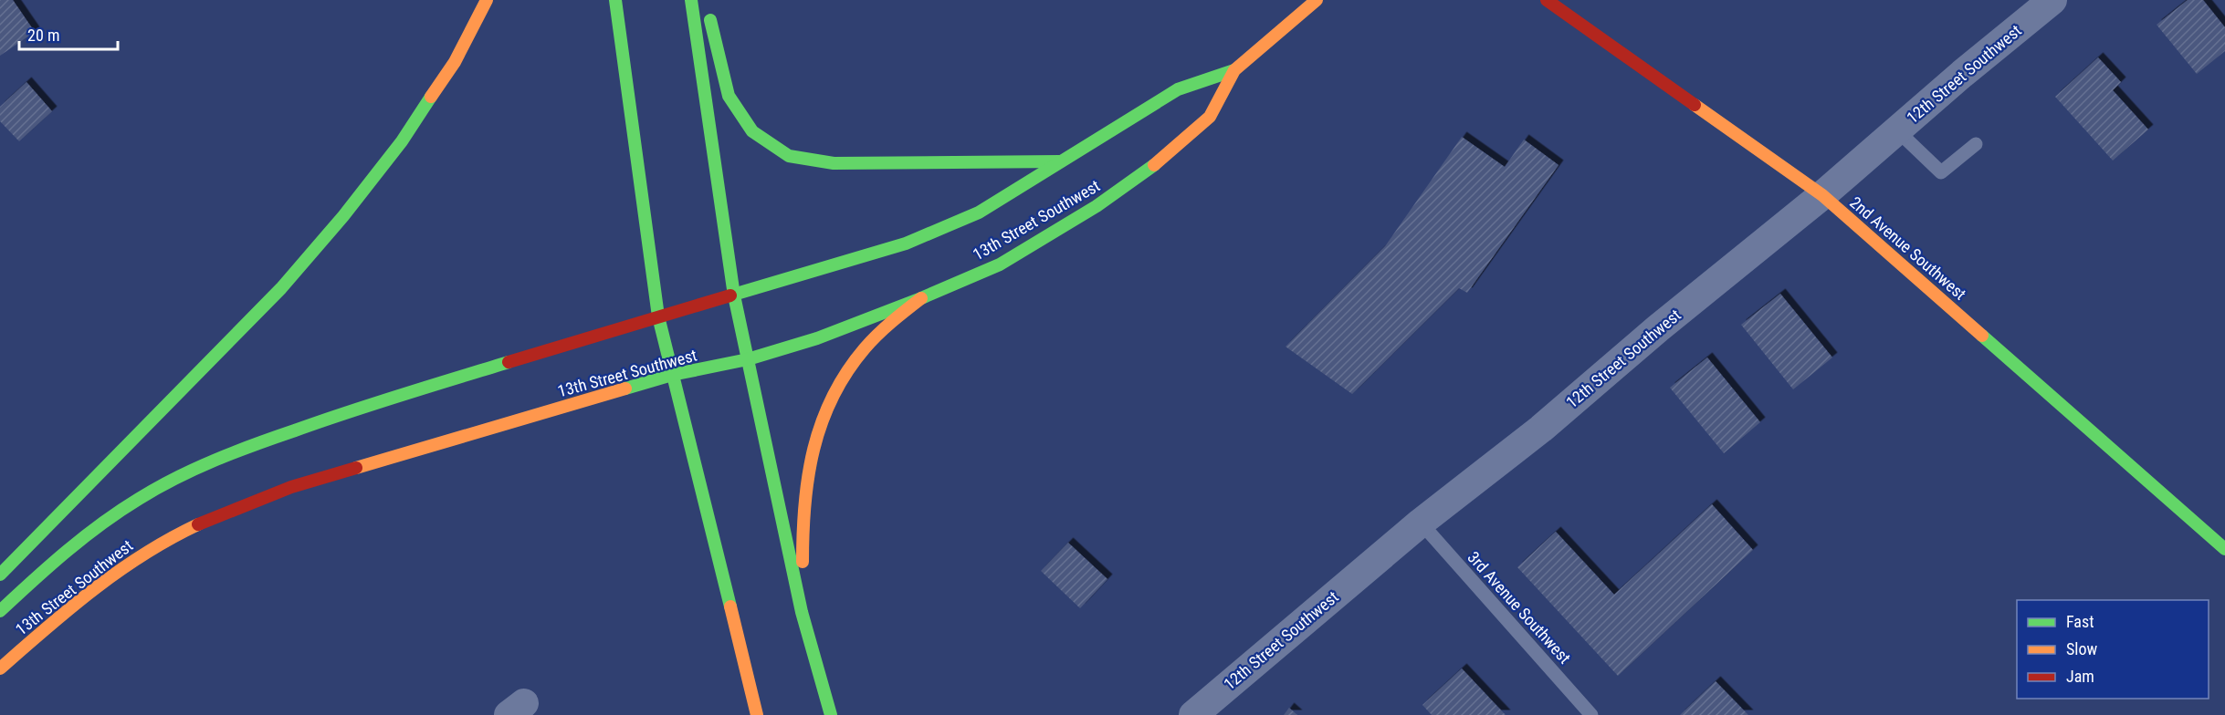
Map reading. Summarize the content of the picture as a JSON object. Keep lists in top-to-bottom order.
{
  "streets": {
    "main road": ["13th Street Southwest", "2nd Avenue Southwest"],
    "street": ["12th Street Southwest"],
    "lane": ["3rd Avenue Southwest"]
  },
  "crossings": [
    ["12th Street Southwest", "2nd Avenue Southwest"],
    ["12th Street Southwest", "3rd Avenue Southwest"]
  ],
  "legend": ["Fast", "Slow", "Jam"],
  "scale_bar": "20 m"
}
